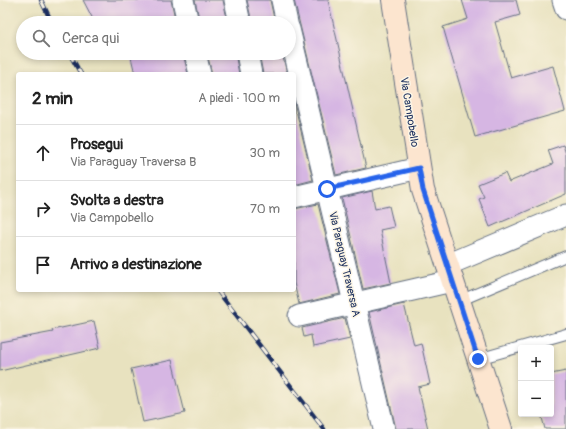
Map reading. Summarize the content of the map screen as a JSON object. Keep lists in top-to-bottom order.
{
  "streets": {
    "main road": ["Via Campobello"],
    "street": ["Via Paraguay Traversa A"]
  },
  "page": {
    "search": "Cerca qui",
    "heading": ["2 min", "A piedi · 100 m"],
    "list": [
      ["Prosegui", "Via Paraguay Traversa B", "30 m"],
      ["Svolta a destra", "Via Campobello", "70 m"],
      "Arrivo a destinazione"
    ],
    "map_buttons": ["+", "−"]
  }
}
